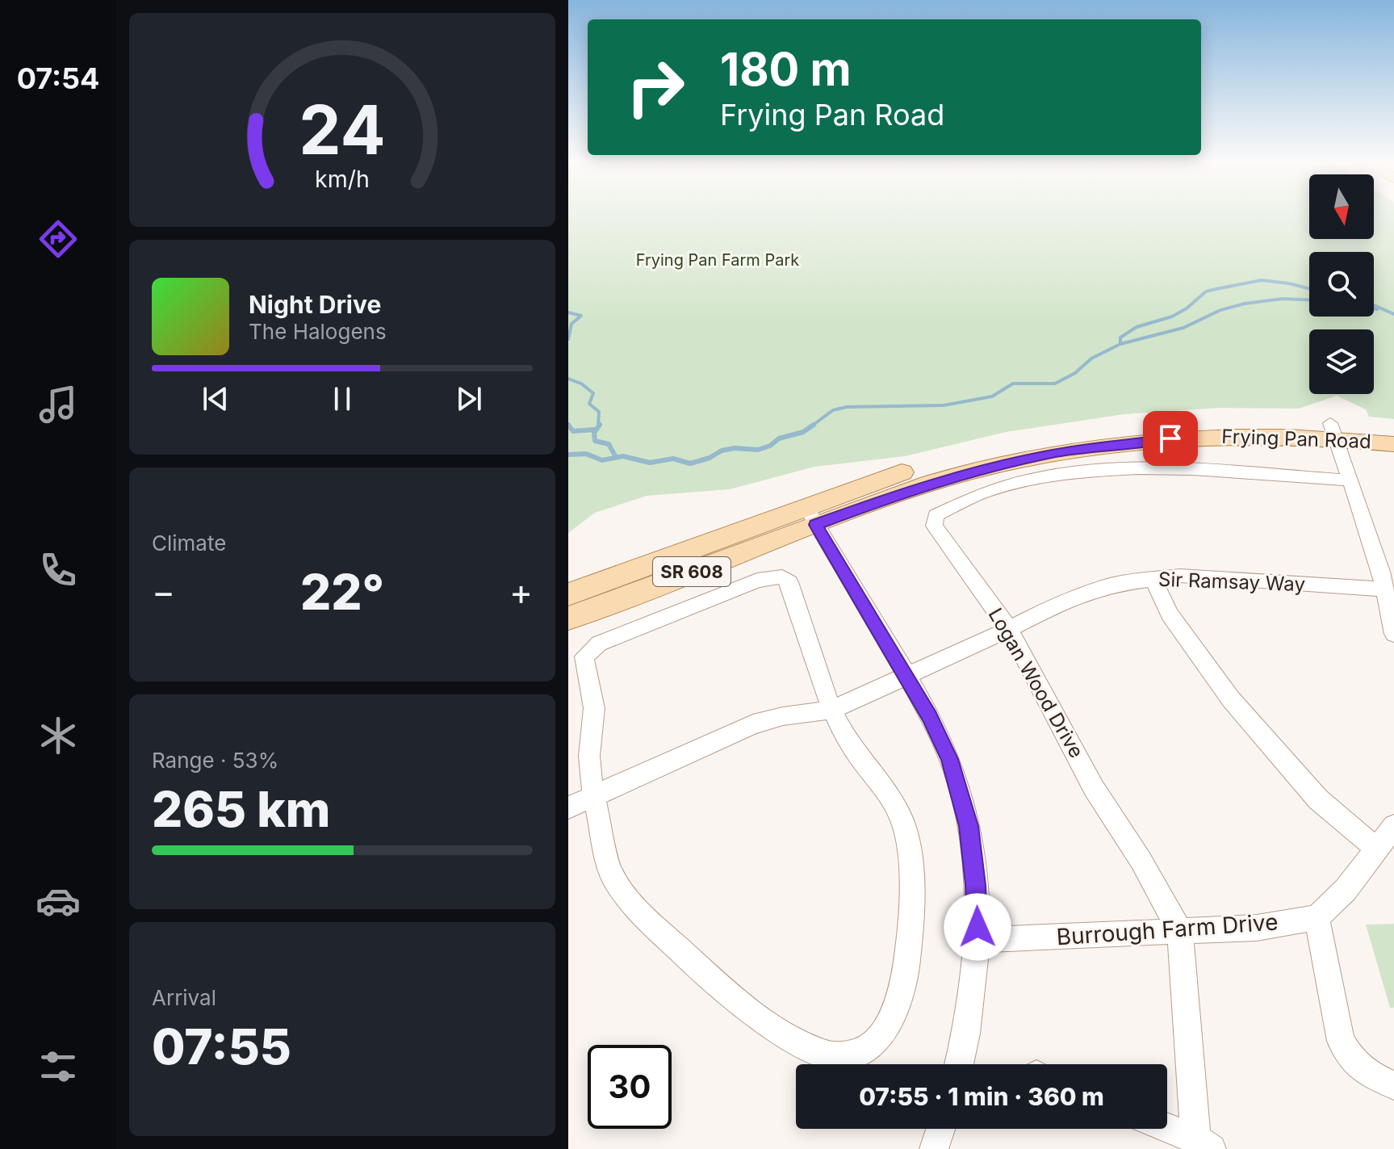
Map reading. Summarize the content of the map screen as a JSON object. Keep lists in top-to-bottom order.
{
  "streets": {
    "main road": ["Frying Pan Road", "SR 608"],
    "street": ["Sir Ramsay Way", "Logan Wood Drive", "Burrough Farm Drive"]
  },
  "crossings": [
    ["Sir Ramsay Way", "Logan Wood Drive"],
    ["Logan Wood Drive", "Burrough Farm Drive"]
  ],
  "parks": ["Frying Pan Farm Park"],
  "north": "bottom",
  "page": {
    "tabs": "07:54",
    "turn": ["180 m", "Frying Pan Road"],
    "song": ["Night Drive", "The Halogens"],
    "tile": [
      "Climate",
      ["Range · 53%", "265 km"],
      ["Arrival", "07:55"]
    ],
    "heat": ["−", "22°", "+"],
    "limit": "30",
    "trip": "07:55 · 1 min · 360 m",
    "gauge": ["24", "km/h"]
  }
}
